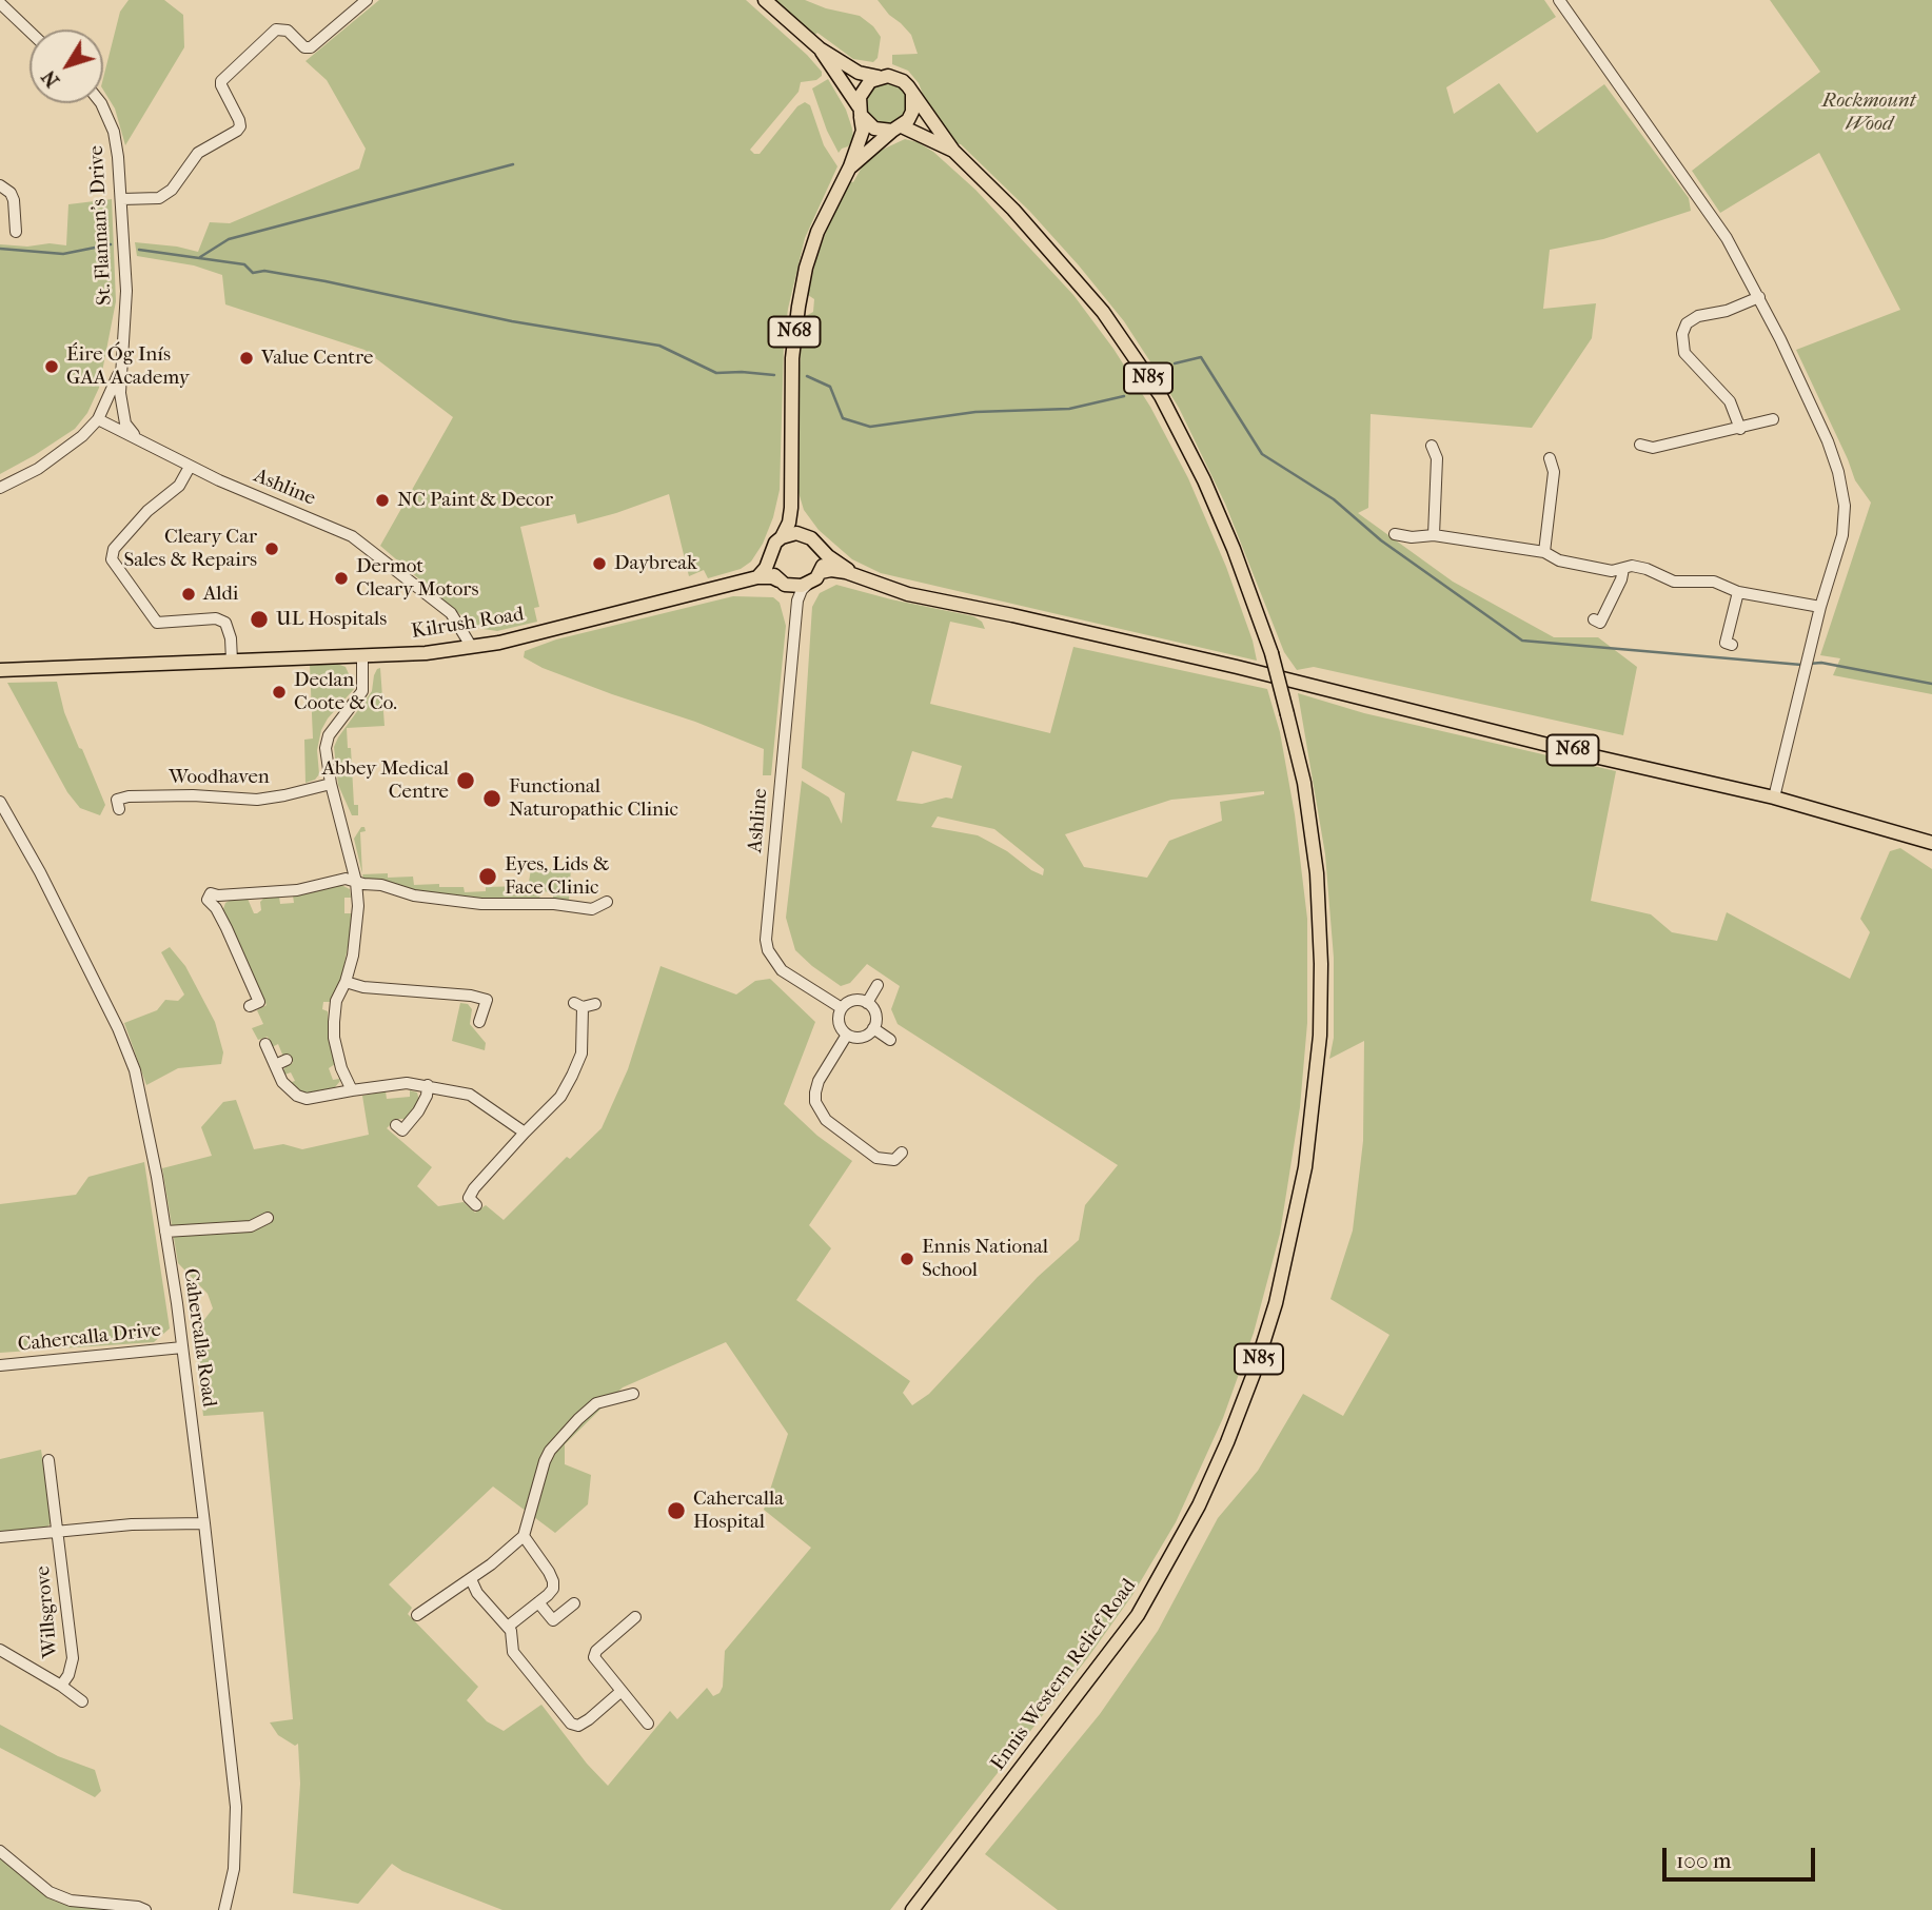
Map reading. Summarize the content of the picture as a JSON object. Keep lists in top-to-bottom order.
{
  "streets": {
    "main road": [
      "N68",
      "N85",
      "Kilrush Road",
      "Ennis Western Relief Road"
    ],
    "street": [
      "St. Flannan's Drive",
      "Ashline",
      "Woodhaven",
      "Cahercalla Drive",
      "Cahercalla Road",
      "Willsgrove"
    ]
  },
  "crossings": [
    ["N68", "N85"],
    ["N68", "Ashline"],
    ["N68", "Kilrush Road"],
    ["N68", "Ennis Western Relief Road"],
    ["N85", "Ennis Western Relief Road"],
    ["Ashline", "Kilrush Road"],
    ["Cahercalla Drive", "Cahercalla Road"]
  ],
  "parks": ["Rockmount Wood"],
  "places": [
    "Value Centre",
    "Éire Óg Inís GAA Academy",
    "NC Paint & Decor",
    "Cleary Car Sales & Repairs",
    "Daybreak",
    "Dermot Cleary Motors",
    "Aldi",
    "UL Hospitals",
    "Declan Coote & Co.",
    "Abbey Medical Centre",
    "Functional Naturopathic Clinic",
    "Eyes, Lids & Face Clinic",
    "Ennis National School",
    "Cahercalla Hospital"
  ],
  "scale_bar": "100 m",
  "north": "bottom left"
}
